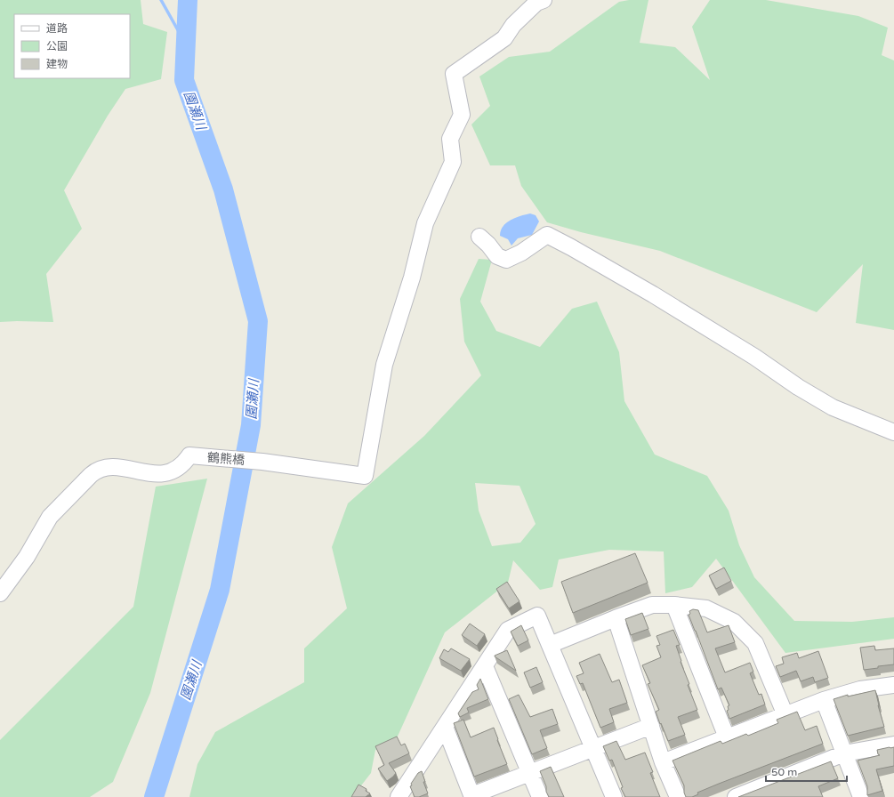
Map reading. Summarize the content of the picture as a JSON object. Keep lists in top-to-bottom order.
{
  "streets": {
    "street": ["鶴熊橋"]
  },
  "water": ["園瀬川"],
  "legend": ["道路", "公園", "建物"],
  "scale_bar": "50 m"
}
